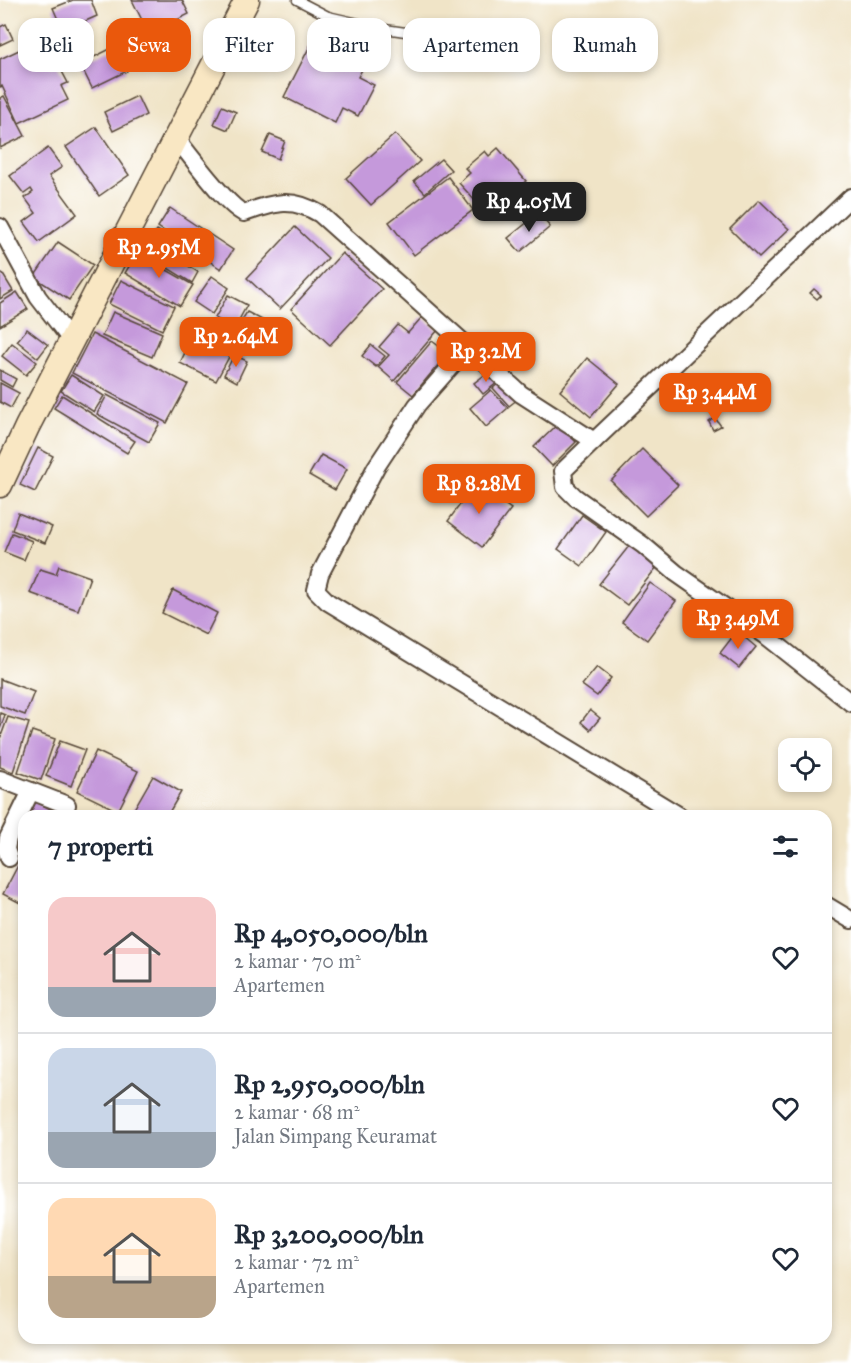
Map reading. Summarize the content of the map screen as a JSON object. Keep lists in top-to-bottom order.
{
  "page": {
    "chip": [
      "Beli",
      "Sewa",
      "Filter",
      "Baru",
      "Apartemen",
      "Rumah"
    ],
    "price": [
      "Rp 4.05M",
      "Rp 2.95M",
      "Rp 2.64M",
      "Rp 3.2M",
      "Rp 3.44M",
      "Rp 8.28M",
      "Rp 3.49M"
    ],
    "heading": "7 properti",
    "list": [
      {
        "name": "Rp 4,050,000/bln",
        "note": "2 kamar · 70 m² · Apartemen"
      },
      {
        "name": "Rp 2,950,000/bln",
        "note": "2 kamar · 68 m² · Jalan Simpang Keuramat"
      },
      {
        "name": "Rp 3,200,000/bln",
        "note": "2 kamar · 72 m² · Apartemen"
      }
    ]
  }
}
